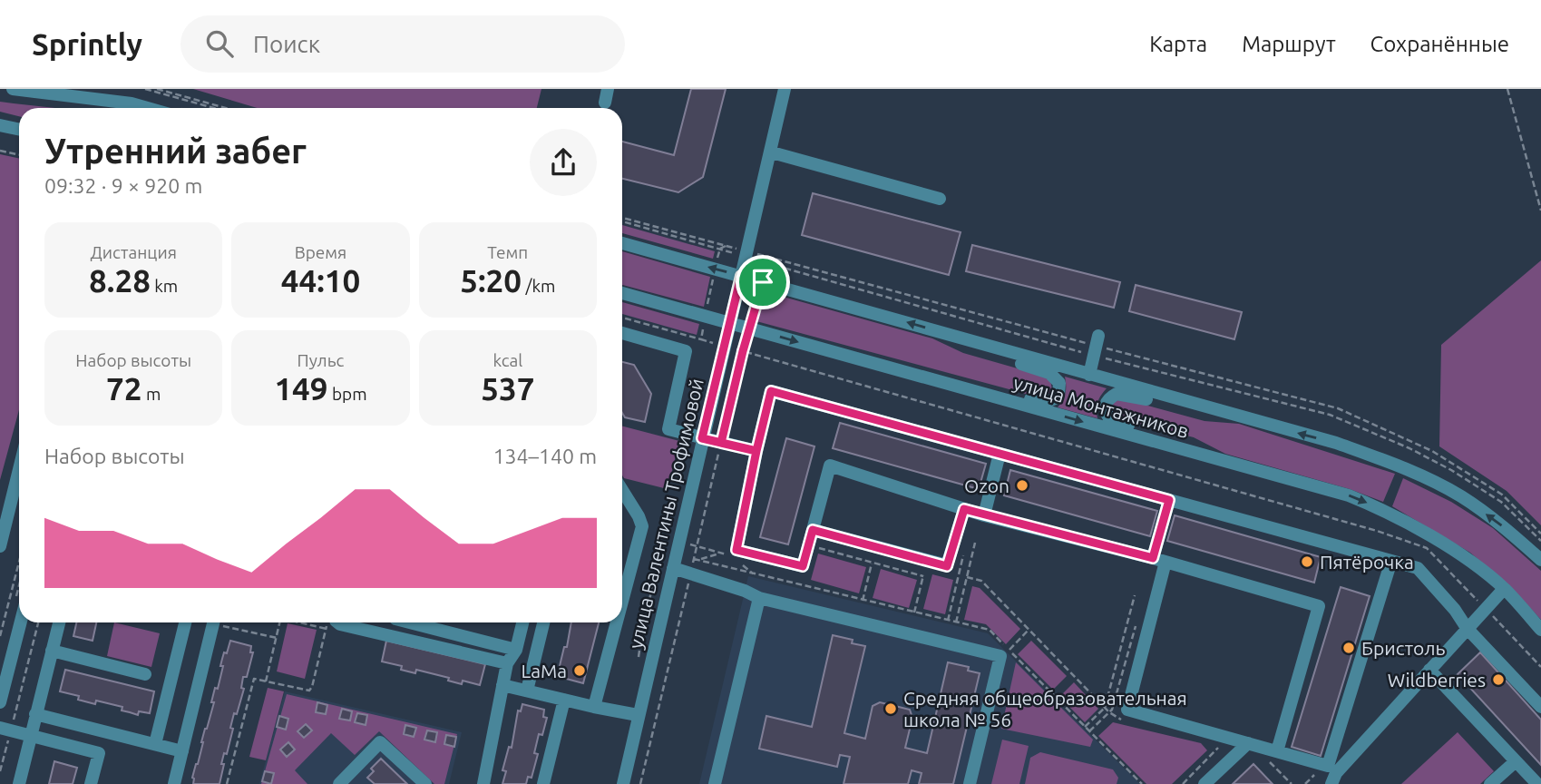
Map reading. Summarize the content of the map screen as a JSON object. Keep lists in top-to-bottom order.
{
  "streets": {
    "street": ["улица Монтажников", "улица Валентины Трофимовой"]
  },
  "crossings": [
    ["улица Монтажников", "улица Валентины Трофимовой"]
  ],
  "places": [
    "Ozon",
    "Пятёрочка",
    "Бристоль",
    "LaMa",
    "Wildberries",
    "Средняя общеобразовательная школа № 56"
  ],
  "page": {
    "header": "Sprintly",
    "search": "Поиск",
    "nav": ["Карта", "Маршрут", "Сохранённые"],
    "heading": ["Утренний забег", "09:32 · 9 × 920 m"],
    "stats": [
      ["Дистанция", "8.28 km"],
      ["Время", "44:10"],
      ["Темп", "5:20 /km"],
      ["Набор высоты", "72 m"],
      ["Пульс", "149 bpm"],
      ["kcal", "537"]
    ],
    "chart": ["Набор высоты", "134–140 m"]
  }
}
